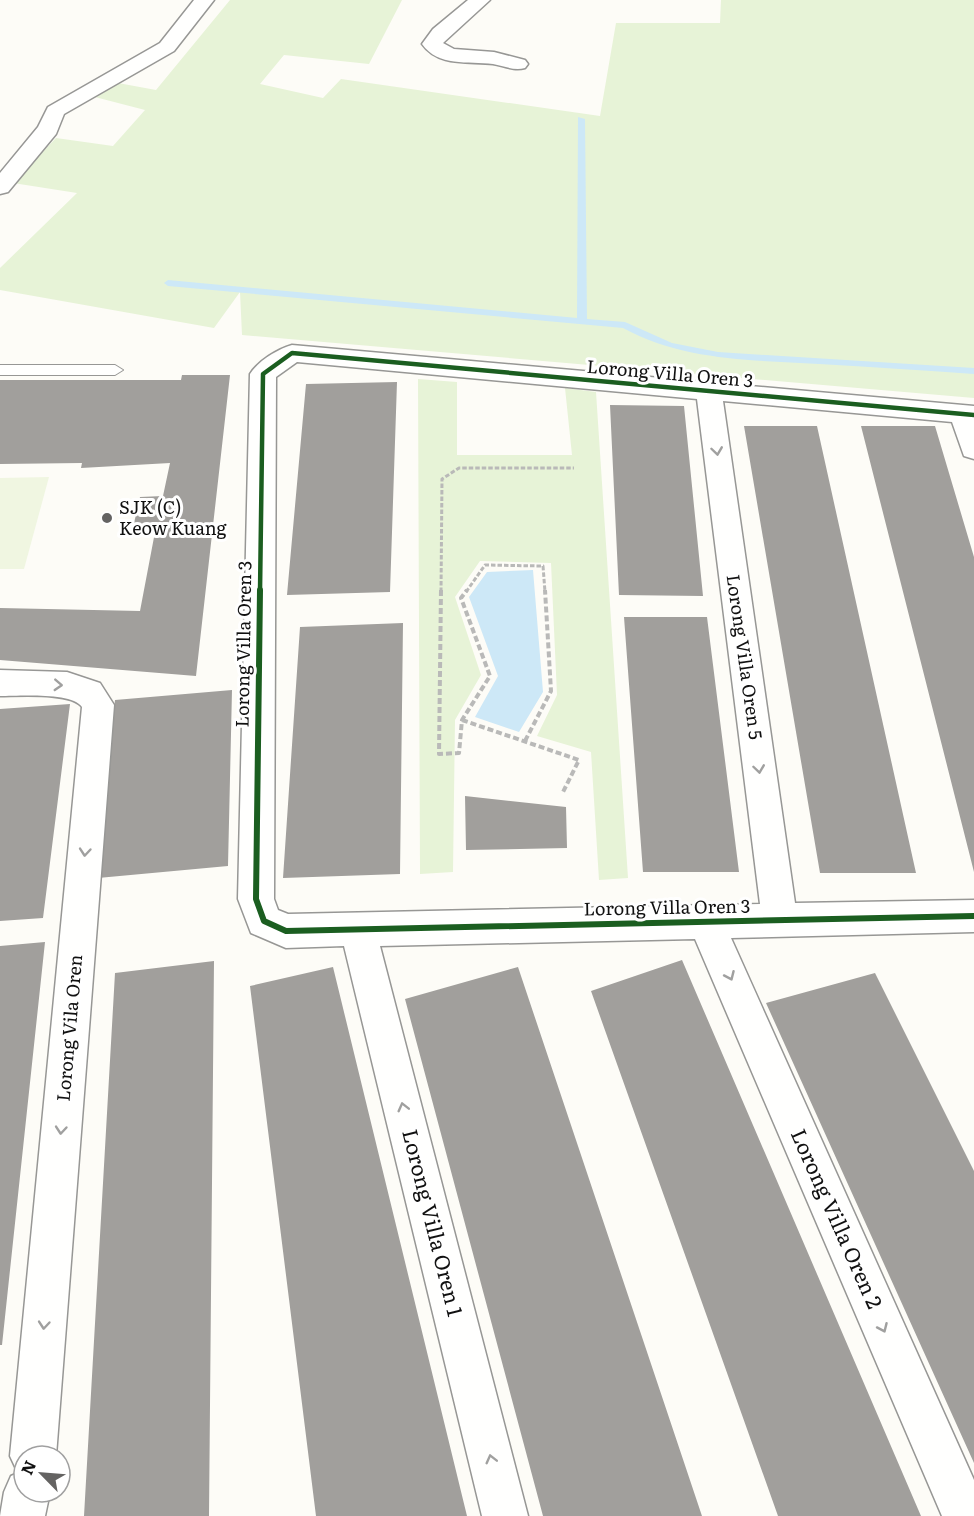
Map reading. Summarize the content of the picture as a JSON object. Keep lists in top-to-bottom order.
{
  "streets": {
    "street": [
      "Lorong Villa Oren 3",
      "Lorong Villa Oren 5",
      "Lorong Vila Oren",
      "Lorong Villa Oren 2",
      "Lorong Villa Oren 1"
    ]
  },
  "crossings": [
    ["Lorong Villa Oren 3", "Lorong Villa Oren 5"],
    ["Lorong Villa Oren 3", "Lorong Villa Oren 2"],
    ["Lorong Villa Oren 3", "Lorong Villa Oren 1"]
  ],
  "one_way": [
    "Lorong Villa Oren 5",
    "Lorong Vila Oren",
    "Lorong Villa Oren 2",
    "Lorong Villa Oren 1"
  ],
  "places": ["SJK (C) Keow Kuang"],
  "north": "top left"
}
